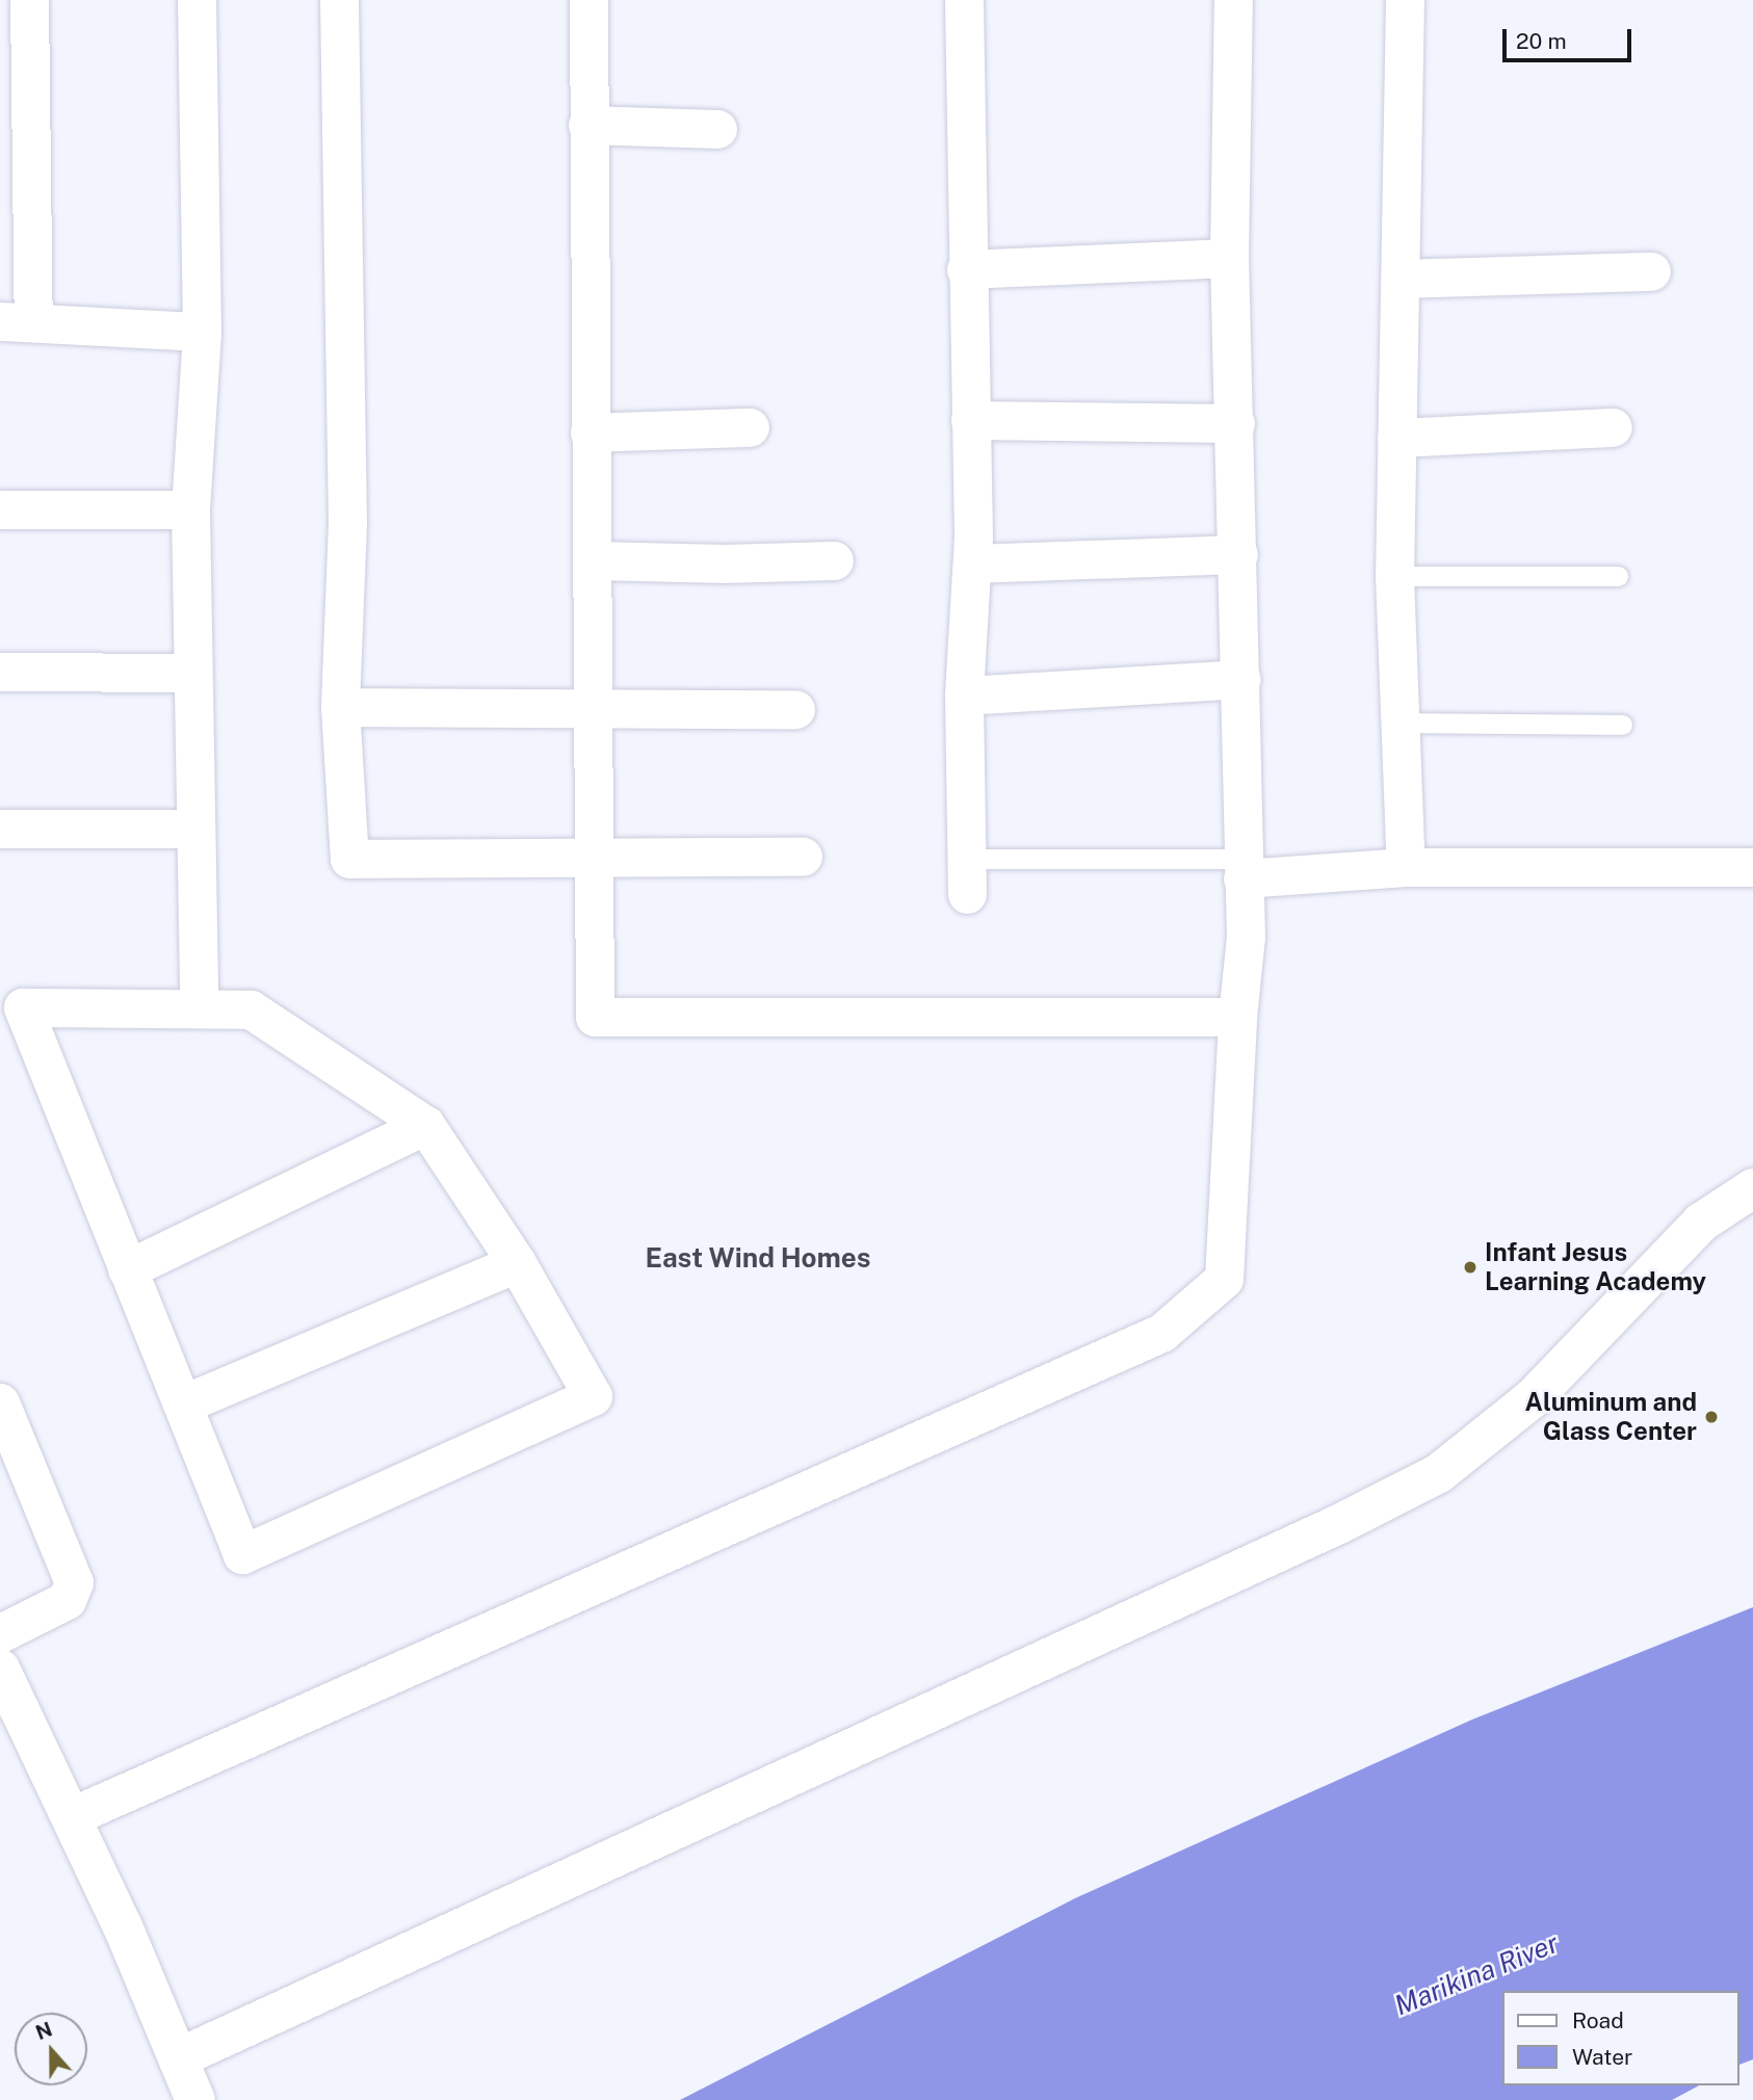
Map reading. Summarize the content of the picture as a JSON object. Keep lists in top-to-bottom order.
{
  "districts": ["East Wind Homes"],
  "water": ["Marikina River"],
  "places": ["Infant Jesus Learning Academy", "Aluminum and Glass Center"],
  "legend": ["Road", "Water"],
  "scale_bar": "20 m",
  "north": "top"
}
